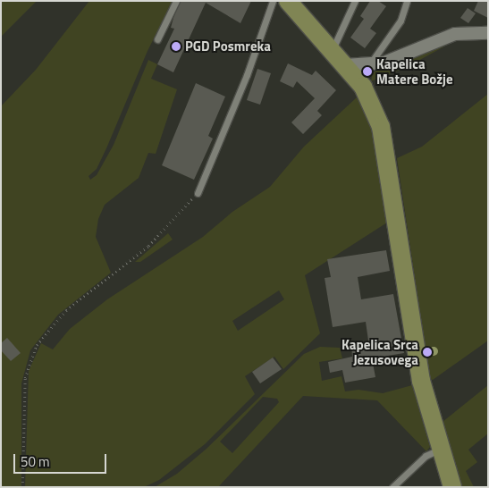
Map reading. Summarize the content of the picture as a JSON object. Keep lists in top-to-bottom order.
{
  "places": ["PGD Posmreka", "Kapelica Matere Božje", "Kapelica Srca Jezusovega"],
  "scale_bar": "50 m"
}
